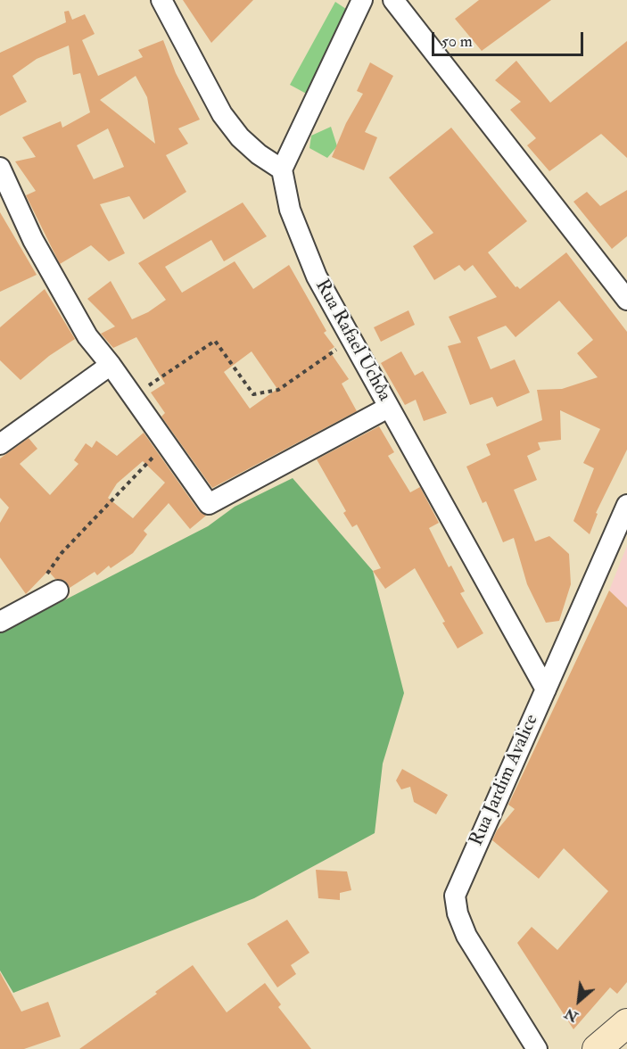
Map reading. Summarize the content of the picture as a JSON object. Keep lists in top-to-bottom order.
{
  "streets": {
    "street": ["Rua Rafael Uchôa", "Rua Jardim Avalice"]
  },
  "crossings": [
    ["Rua Rafael Uchôa", "Rua Jardim Avalice"]
  ],
  "scale_bar": "50 m",
  "north": "bottom left"
}
